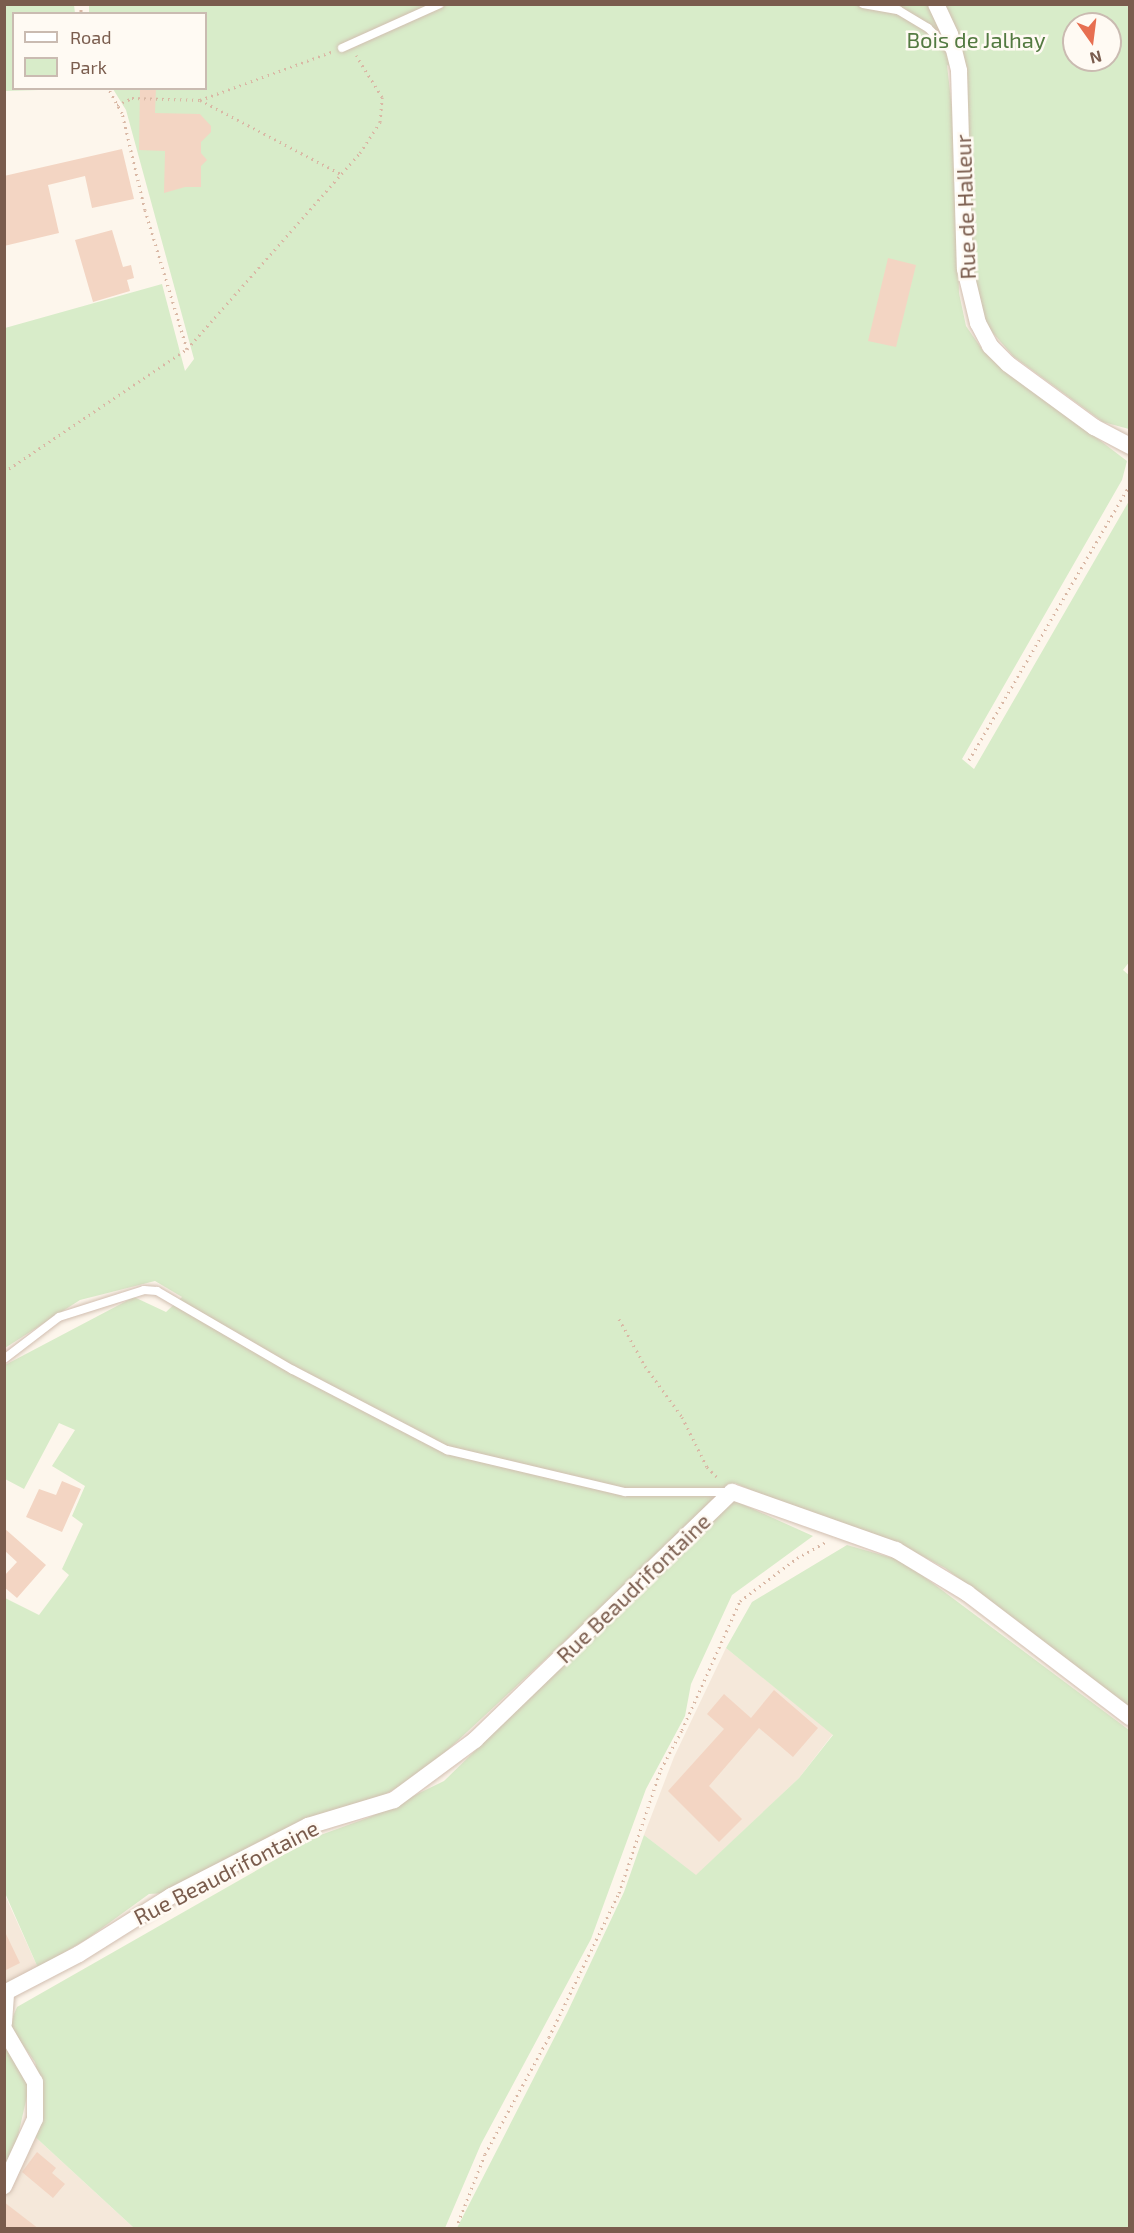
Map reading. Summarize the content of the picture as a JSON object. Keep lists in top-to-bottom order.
{
  "streets": {
    "street": ["Rue de Halleur", "Rue Beaudrifontaine"]
  },
  "parks": ["Bois de Jalhay"],
  "legend": ["Road", "Park"],
  "north": "bottom"
}
